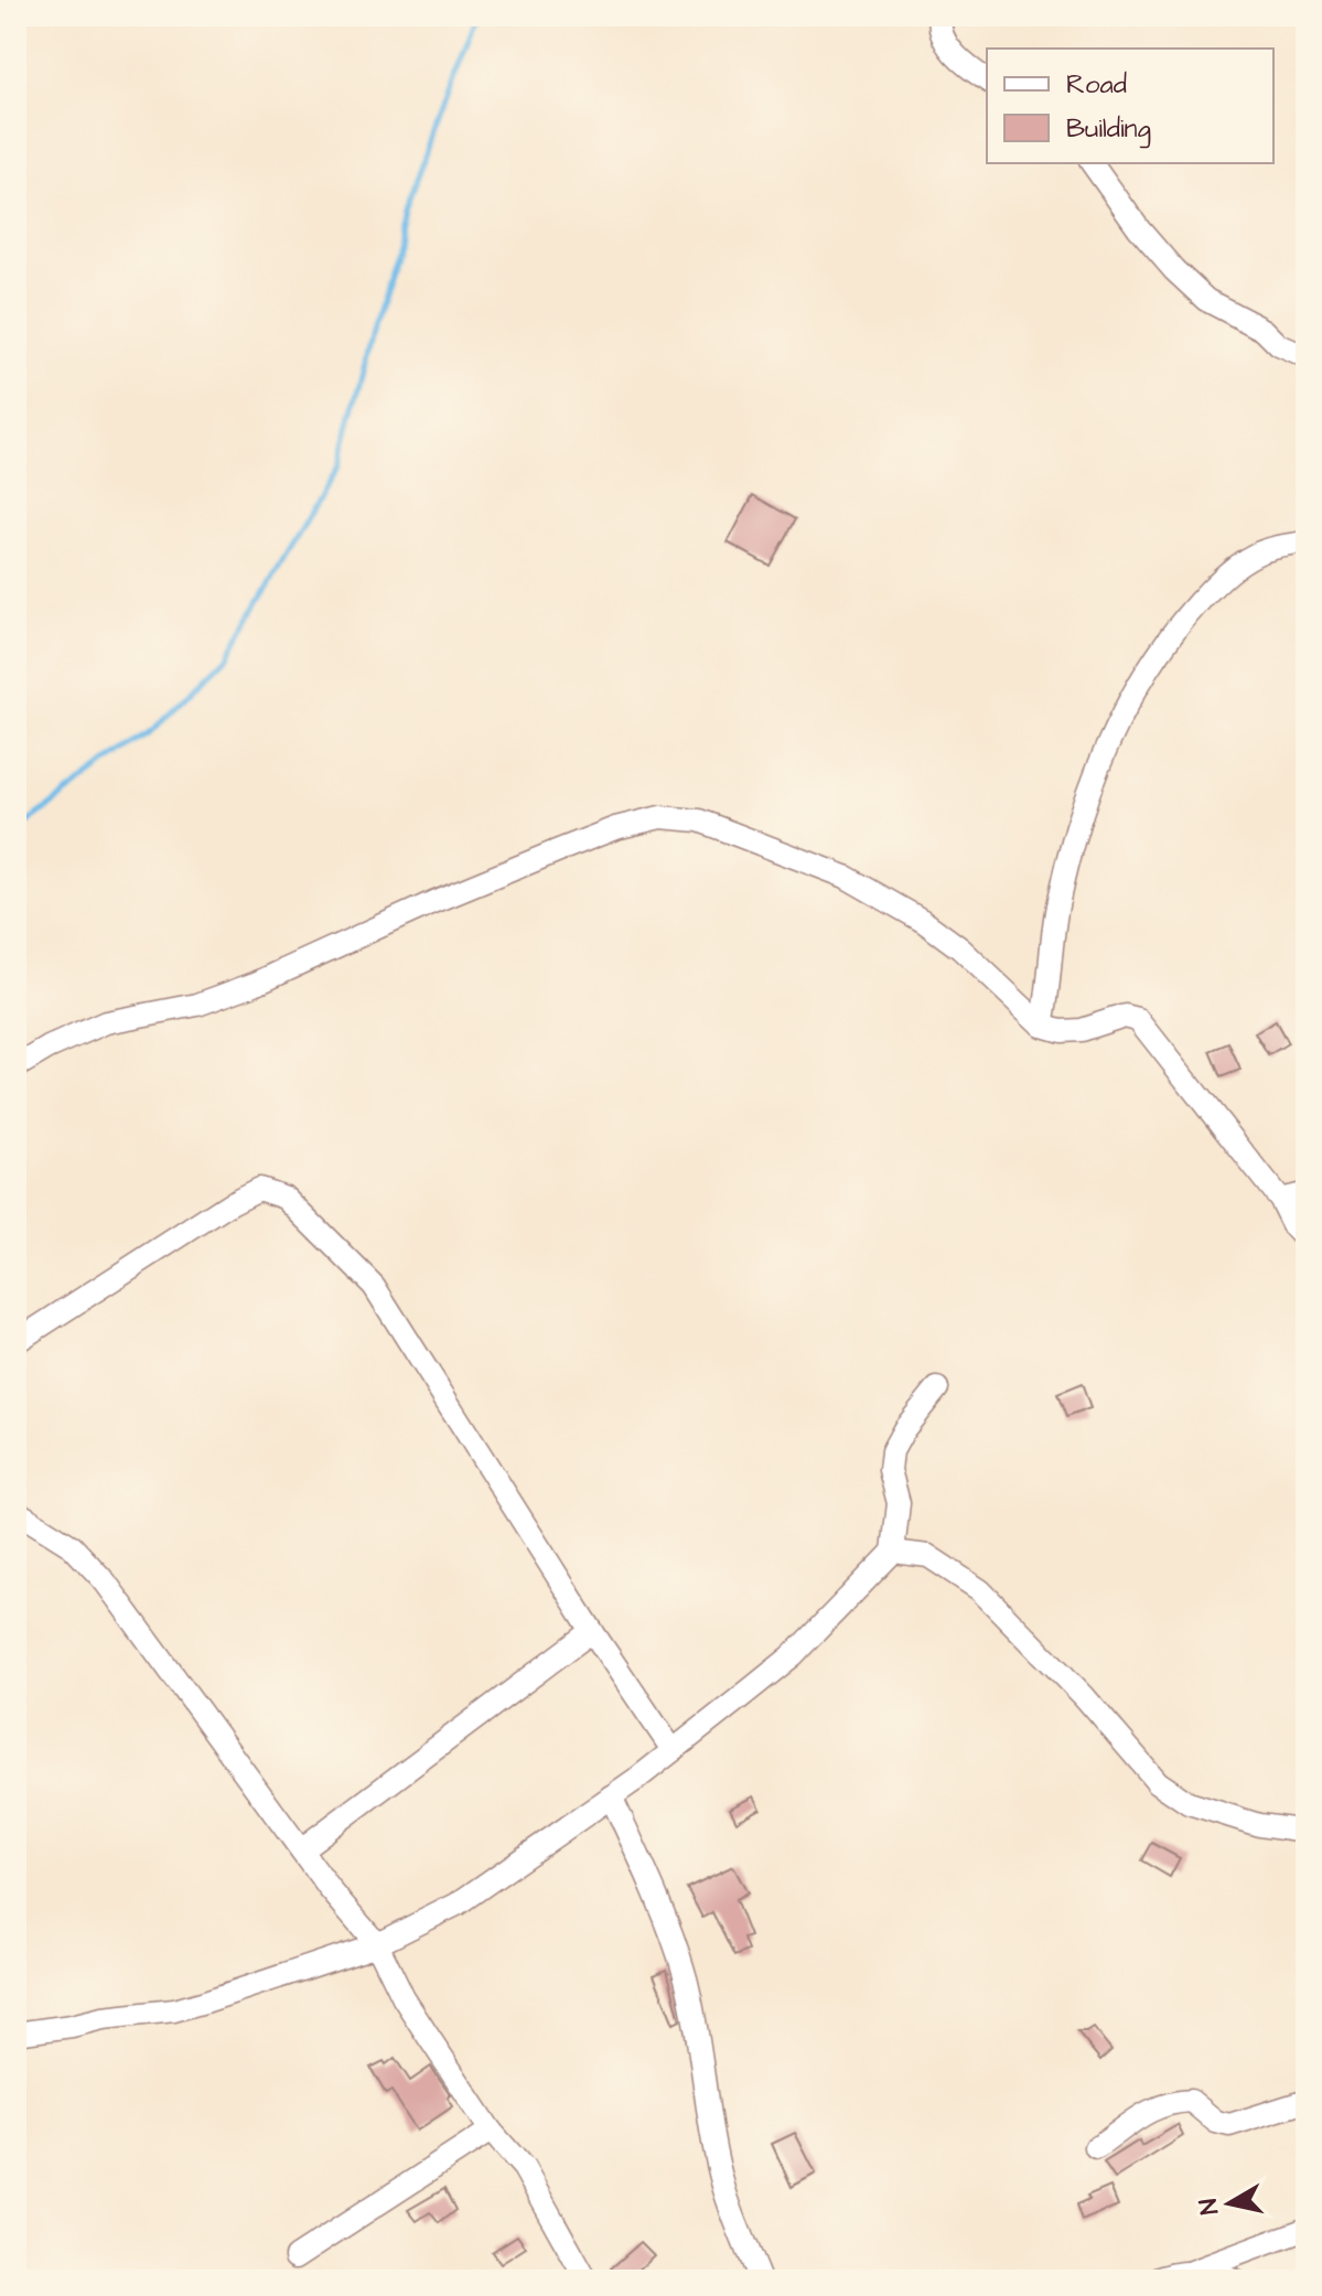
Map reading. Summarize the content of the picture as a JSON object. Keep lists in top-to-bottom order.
{
  "legend": ["Road", "Building"],
  "north": "left"
}
